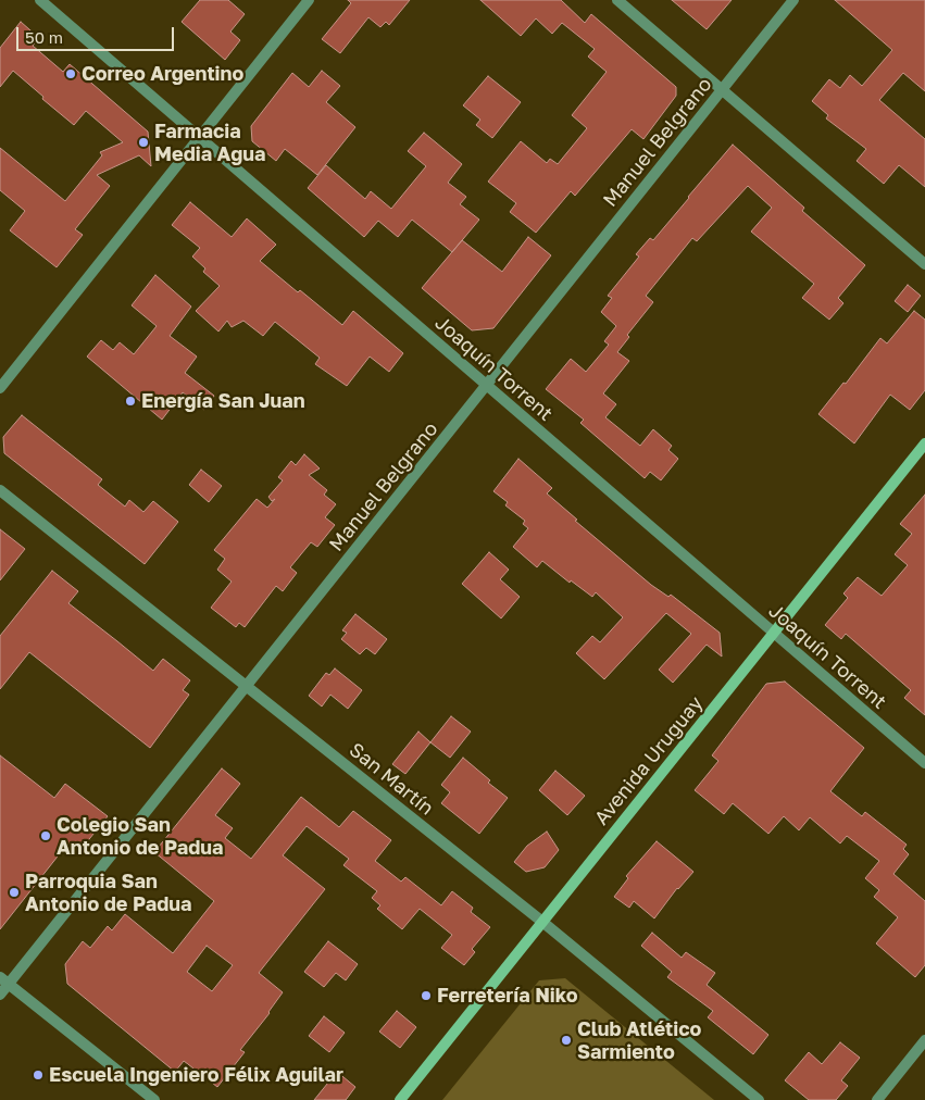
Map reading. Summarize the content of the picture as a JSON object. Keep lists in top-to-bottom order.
{
  "streets": {
    "main road": ["Avenida Uruguay"],
    "street": ["Manuel Belgrano", "Joaquín Torrent", "San Martín"]
  },
  "crossings": [
    ["Manuel Belgrano", "Joaquín Torrent"],
    ["Manuel Belgrano", "San Martín"],
    ["Joaquín Torrent", "Avenida Uruguay"],
    ["Avenida Uruguay", "San Martín"]
  ],
  "places": [
    "Correo Argentino",
    "Farmacia Media Agua",
    "Energía San Juan",
    "Colegio San Antonio de Padua",
    "Parroquia San Antonio de Padua",
    "Ferretería Niko",
    "Club Atlético Sarmiento",
    "Escuela Ingeniero Félix Aguilar"
  ],
  "scale_bar": "50 m"
}
